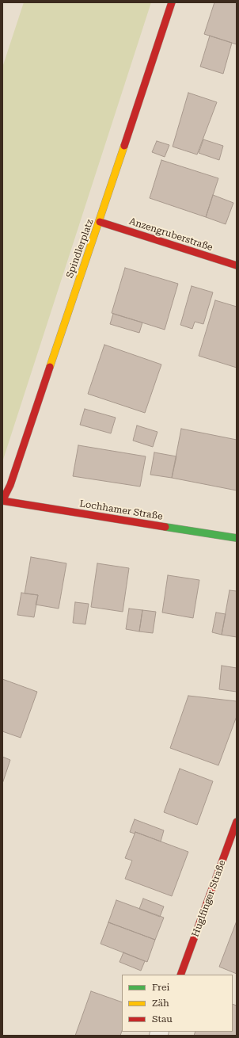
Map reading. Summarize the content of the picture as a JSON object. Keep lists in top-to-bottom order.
{
  "streets": {
    "street": [
      "Anzengruberstraße",
      "Spindlerplatz",
      "Lochhamer Straße",
      "Huglfinger Straße"
    ]
  },
  "crossings": [
    ["Anzengruberstraße", "Spindlerplatz"],
    ["Spindlerplatz", "Lochhamer Straße"]
  ],
  "legend": ["Frei", "Zäh", "Stau"]
}
